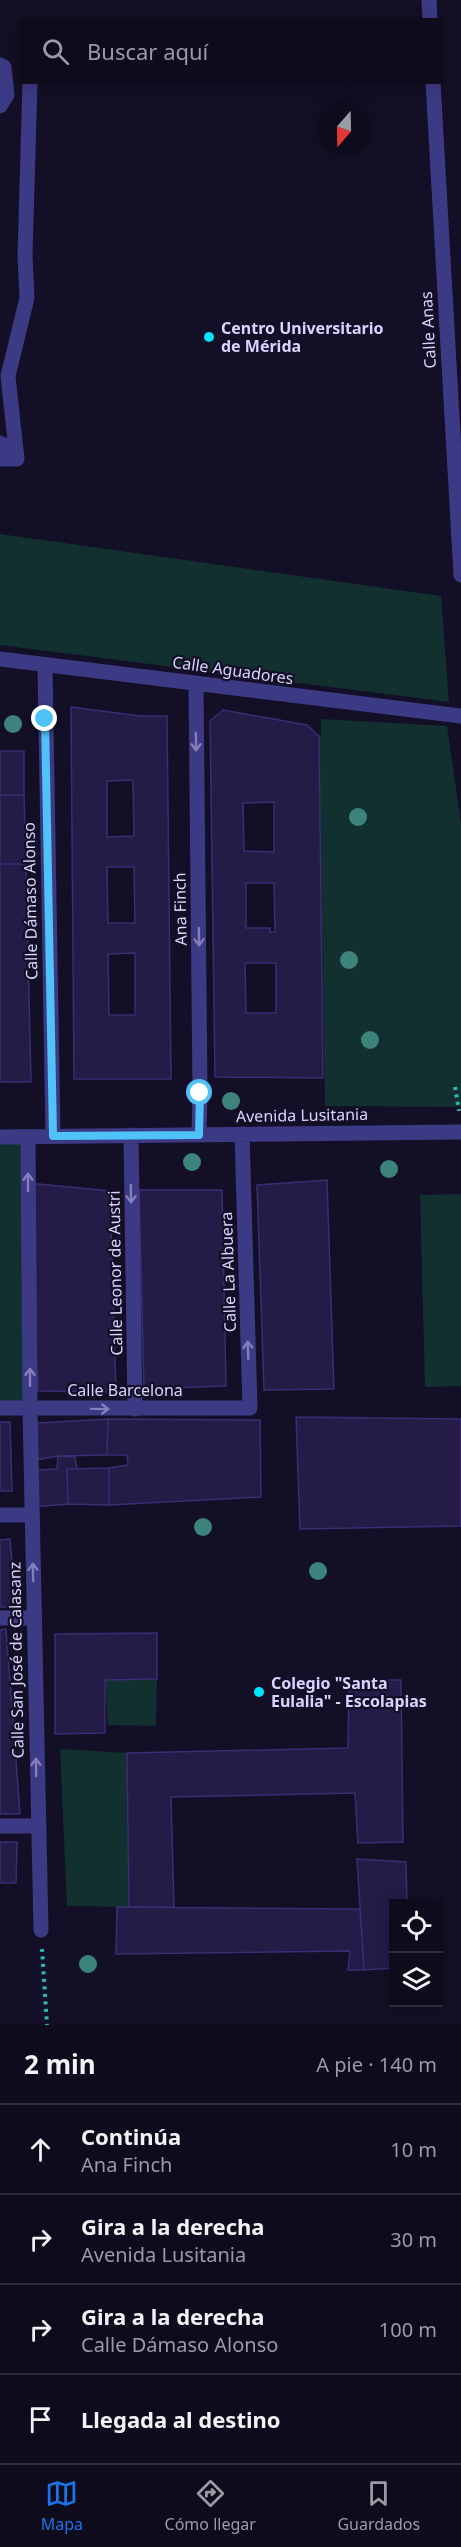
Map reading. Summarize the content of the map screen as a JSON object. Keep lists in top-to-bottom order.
{
  "streets": {
    "street": [
      "Calle Anas",
      "Calle Aguadores",
      "Calle Dámaso Alonso",
      "Ana Finch",
      "Avenida Lusitania",
      "Calle La Albuera",
      "Calle Leonor de Austri",
      "Calle Barcelona",
      "Calle San José de Calasanz"
    ]
  },
  "crossings": [
    ["Calle Aguadores", "Calle Dámaso Alonso"],
    ["Calle Aguadores", "Ana Finch"],
    ["Calle Dámaso Alonso", "Avenida Lusitania"],
    ["Ana Finch", "Avenida Lusitania"],
    ["Avenida Lusitania", "Calle La Albuera"],
    ["Avenida Lusitania", "Calle Leonor de Austri"],
    ["Avenida Lusitania", "Calle San José de Calasanz"],
    ["Calle La Albuera", "Calle Barcelona"],
    ["Calle Leonor de Austri", "Calle Barcelona"],
    ["Calle Barcelona", "Calle San José de Calasanz"]
  ],
  "one_way": [
    "Ana Finch",
    "Calle La Albuera",
    "Calle Leonor de Austri",
    "Calle Barcelona",
    "Calle San José de Calasanz"
  ],
  "places": ["Centro Universitario de Mérida", "Colegio \"Santa Eulalia\" - Escolapias"],
  "north": "bottom",
  "page": {
    "search": "Buscar aquí",
    "heading": ["2 min", "A pie · 140 m"],
    "list": [
      ["Continúa", "Ana Finch", "10 m"],
      ["Gira a la derecha", "Avenida Lusitania", "30 m"],
      ["Gira a la derecha", "Calle Dámaso Alonso", "100 m"],
      "Llegada al destino"
    ],
    "nav": ["Mapa", "Cómo llegar", "Guardados"]
  }
}
